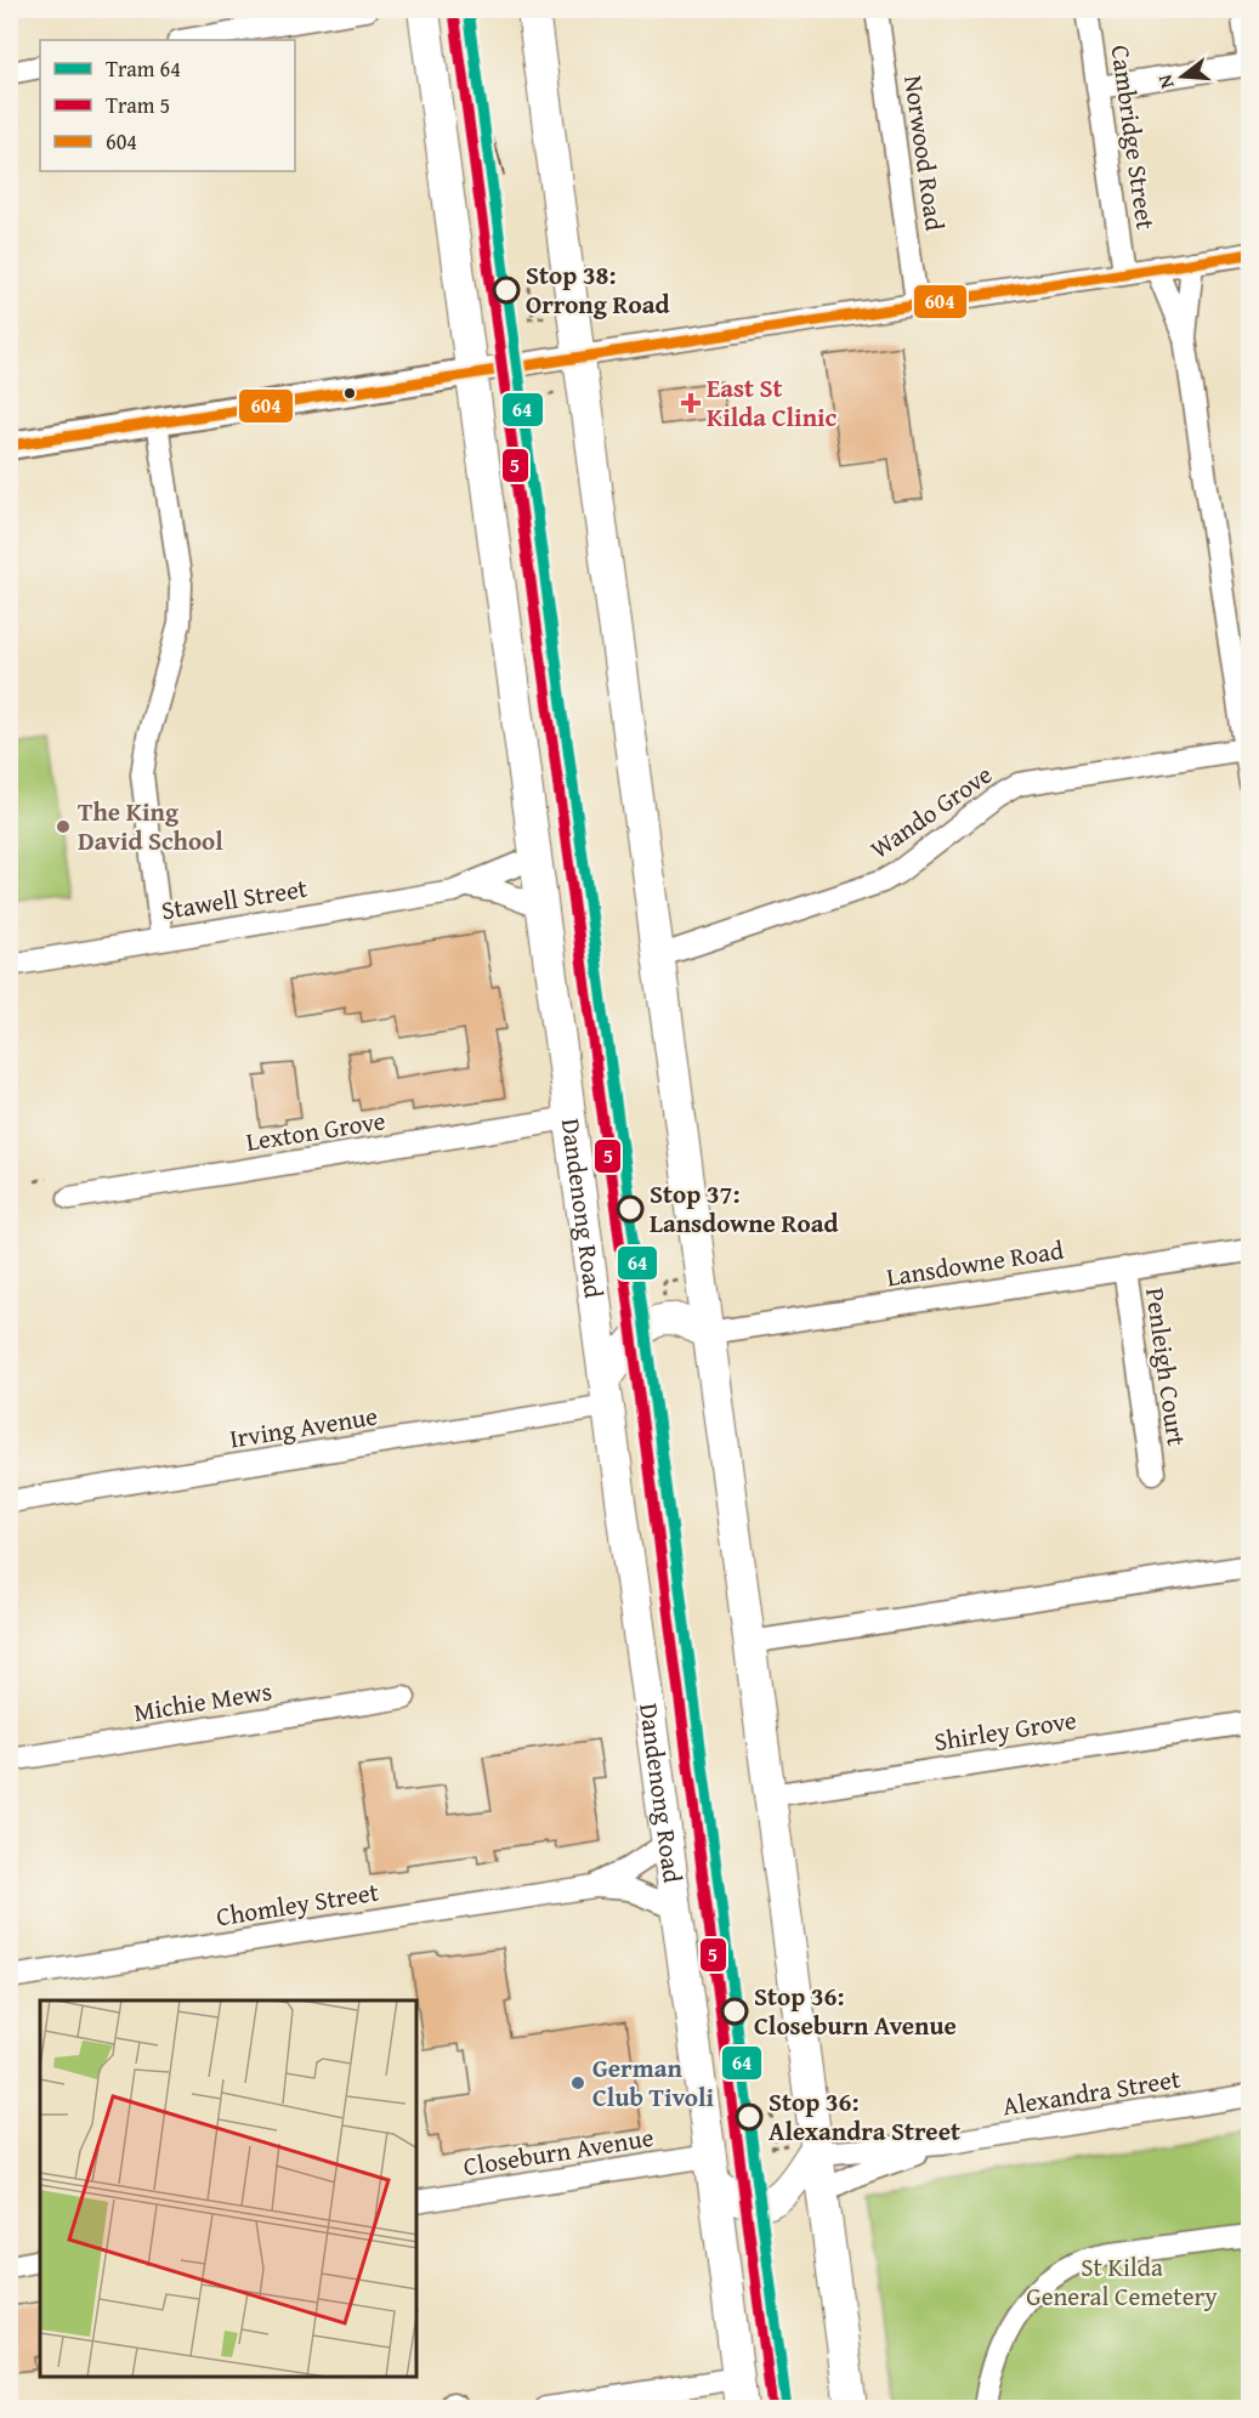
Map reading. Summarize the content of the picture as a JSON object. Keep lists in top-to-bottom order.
{
  "streets": {
    "highway": ["Dandenong Road"],
    "street": [
      "Cambridge Street",
      "Norwood Road",
      "Wando Grove",
      "Stawell Street",
      "Lexton Grove",
      "Lansdowne Road",
      "Penleigh Court",
      "Irving Avenue",
      "Michie Mews",
      "Shirley Grove",
      "Chomley Street",
      "Alexandra Street",
      "Closeburn Avenue"
    ]
  },
  "crossings": [
    ["Stawell Street", "Dandenong Road"],
    ["Lexton Grove", "Dandenong Road"],
    ["Dandenong Road", "Irving Avenue"],
    ["Dandenong Road", "Chomley Street"],
    ["Dandenong Road", "Closeburn Avenue"],
    ["Lansdowne Road", "Penleigh Court"]
  ],
  "parks": ["St Kilda General Cemetery"],
  "places": {
    "other": [
      "Stop 38: Orrong Road",
      "The King David School",
      "Stop 37: Lansdowne Road",
      "Stop 36: Closeburn Avenue",
      "German Club Tivoli",
      "Stop 36: Alexandra Street"
    ],
    "health": ["East St Kilda Clinic"]
  },
  "lines": ["tram line 64", "tram line 5", "transit line 604"],
  "legend": ["Tram 64", "Tram 5", "604"],
  "north": "left"
}
